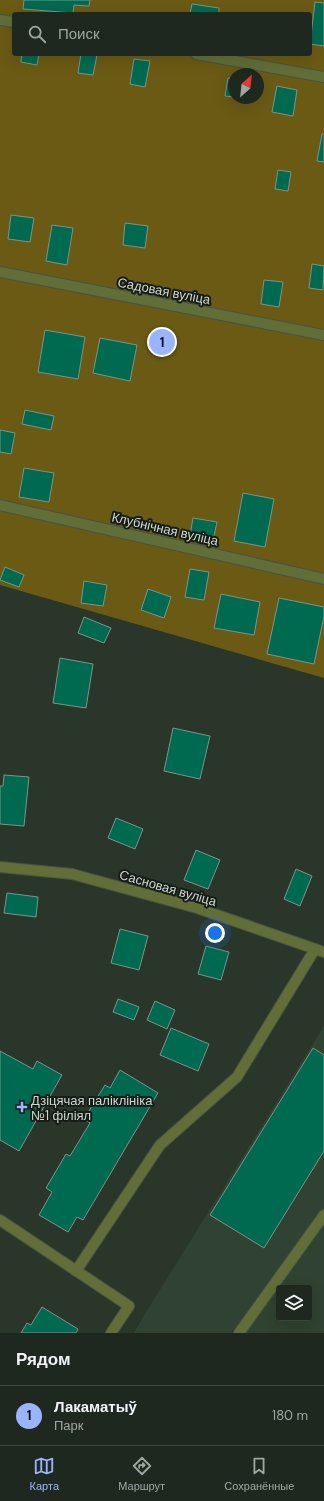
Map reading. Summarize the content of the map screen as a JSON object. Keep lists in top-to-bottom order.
{
  "streets": {
    "street": ["Садовая вуліца", "Клубнічная вуліца", "Сасновая вуліца"]
  },
  "places": {
    "health": ["Дзіцячая паліклініка №1 філіял"]
  },
  "north": "top right",
  "page": {
    "search": "Поиск",
    "pins": "1",
    "heading": "Рядом",
    "list": [
      {
        "mark": "1",
        "name": "Лакаматыў",
        "note": "Парк",
        "value": "180 m"
      }
    ],
    "nav": ["Карта", "Маршрут", "Сохранённые"]
  }
}
